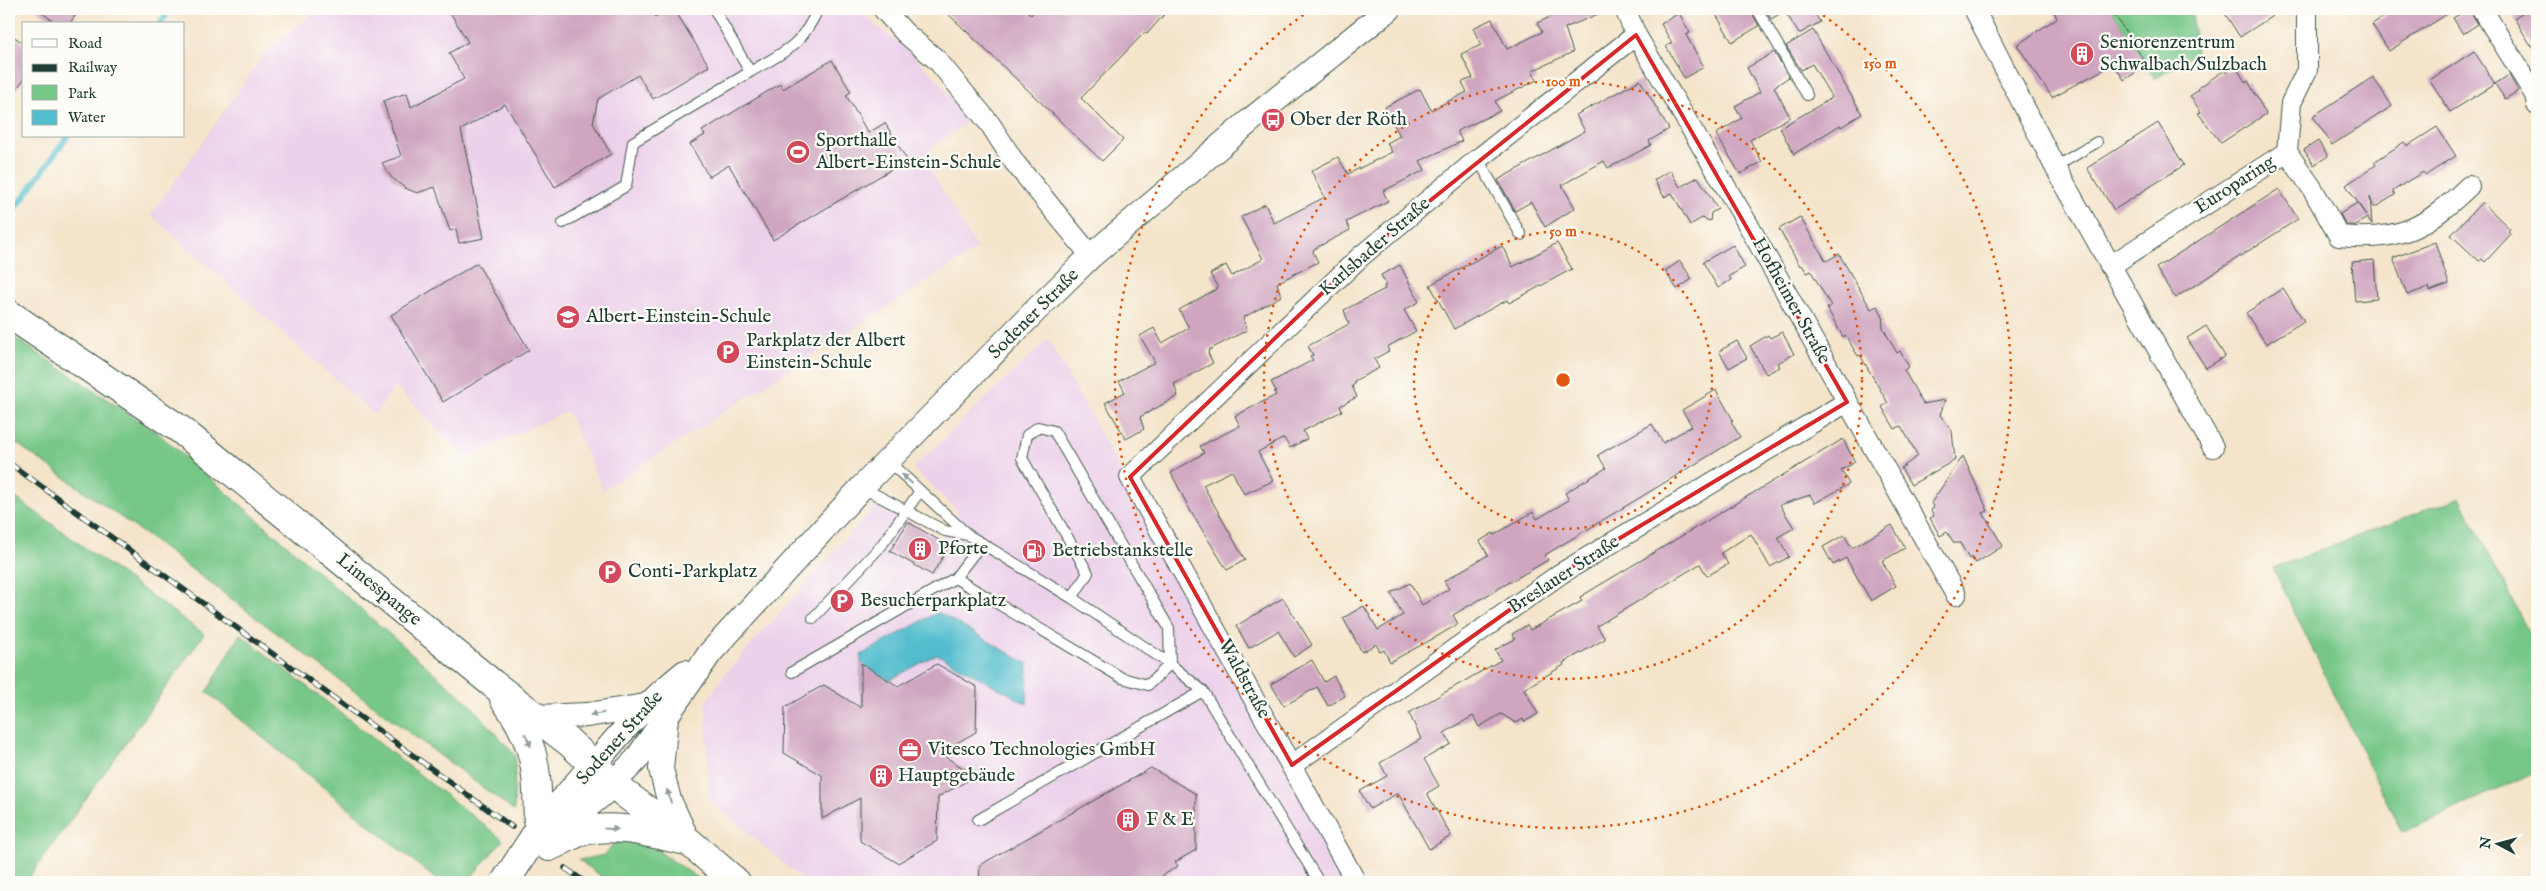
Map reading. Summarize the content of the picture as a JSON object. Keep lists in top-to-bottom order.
{
  "streets": {
    "main road": ["Limesspange"],
    "street": [
      "Europaring",
      "Karlsbader Straße",
      "Hofheimer Straße",
      "Sodener Straße",
      "Breslauer Straße",
      "Waldstraße"
    ]
  },
  "crossings": [
    ["Karlsbader Straße", "Hofheimer Straße"],
    ["Karlsbader Straße", "Waldstraße"],
    ["Hofheimer Straße", "Breslauer Straße"],
    ["Sodener Straße", "Limesspange"],
    ["Breslauer Straße", "Waldstraße"]
  ],
  "places": {
    "building": [
      "Seniorenzentrum Schwalbach/Sulzbach",
      "Pforte",
      "Hauptgebäude",
      "F & E"
    ],
    "bus stop": ["Ober der Röth"],
    "sports": ["Sporthalle Albert-Einstein-Schule"],
    "school or university": ["Albert-Einstein-Schule"],
    "parking": ["Parkplatz der Albert Einstein-Schule", "Conti-Parkplatz", "Besucherparkplatz"],
    "fuel station": ["Betriebstankstelle"],
    "office": ["Vitesco Technologies GmbH"]
  },
  "legend": [
    "Road",
    "Railway",
    "Park",
    "Water"
  ],
  "north": "left",
  "rings": ["150 m", "100 m", "50 m"]
}
